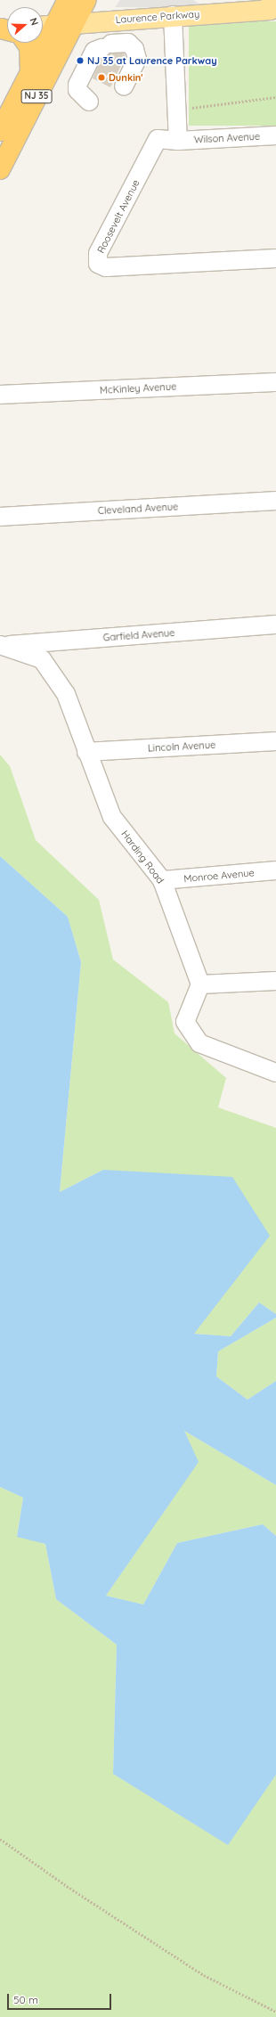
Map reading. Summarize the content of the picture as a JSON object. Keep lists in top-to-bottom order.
{
  "streets": {
    "highway": ["NJ 35"],
    "main road": ["Laurence Parkway"],
    "street": [
      "Wilson Avenue",
      "Roosevelt Avenue",
      "McKinley Avenue",
      "Cleveland Avenue",
      "Garfield Avenue",
      "Lincoln Avenue",
      "Harding Road",
      "Monroe Avenue"
    ]
  },
  "crossings": [
    ["Laurence Parkway", "NJ 35"],
    ["Wilson Avenue", "Roosevelt Avenue"],
    ["Garfield Avenue", "Harding Road"],
    ["Lincoln Avenue", "Harding Road"],
    ["Harding Road", "Monroe Avenue"]
  ],
  "places": ["NJ 35 at Laurence Parkway", "Dunkin'"],
  "scale_bar": "50 m",
  "north": "right"
}
